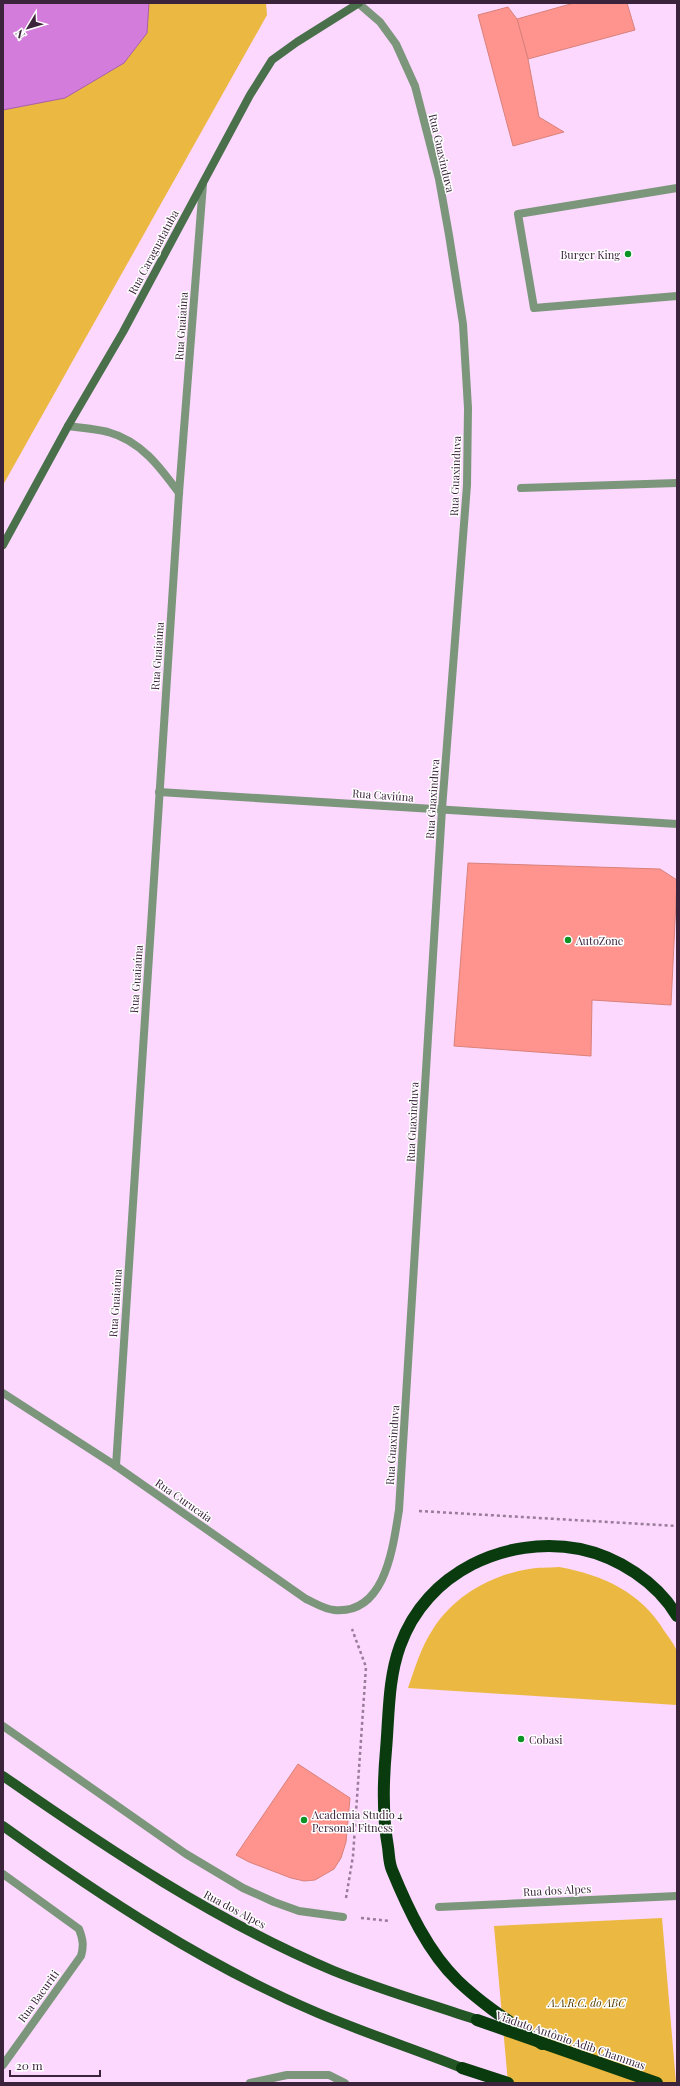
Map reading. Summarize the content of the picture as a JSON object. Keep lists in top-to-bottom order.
{
  "streets": {
    "highway": ["Viaduto Antônio Adib Chammas"],
    "main road": ["Rua dos Alpes"],
    "street": [
      "Rua Guaxinduva",
      "Rua Caraguatatuba",
      "Rua Guaiaúna",
      "Rua Caviúna",
      "Rua Curucaia",
      "Rua Bacuriti"
    ]
  },
  "crossings": [
    ["Rua Guaxinduva", "Rua Caraguatatuba"],
    ["Rua Guaxinduva", "Rua Caviúna"],
    ["Rua Guaxinduva", "Rua Curucaia"],
    ["Rua Caraguatatuba", "Rua Guaiaúna"],
    ["Rua Guaiaúna", "Rua Caviúna"],
    ["Rua Guaiaúna", "Rua Curucaia"],
    ["Rua dos Alpes", "Viaduto Antônio Adib Chammas"]
  ],
  "parks": ["A.A.R.C. do ABC"],
  "places": [
    "Burger King",
    "AutoZone",
    "Cobasi",
    "Academia Studio 4 Personal Fitness"
  ],
  "scale_bar": "20 m",
  "north": "bottom left"
}
